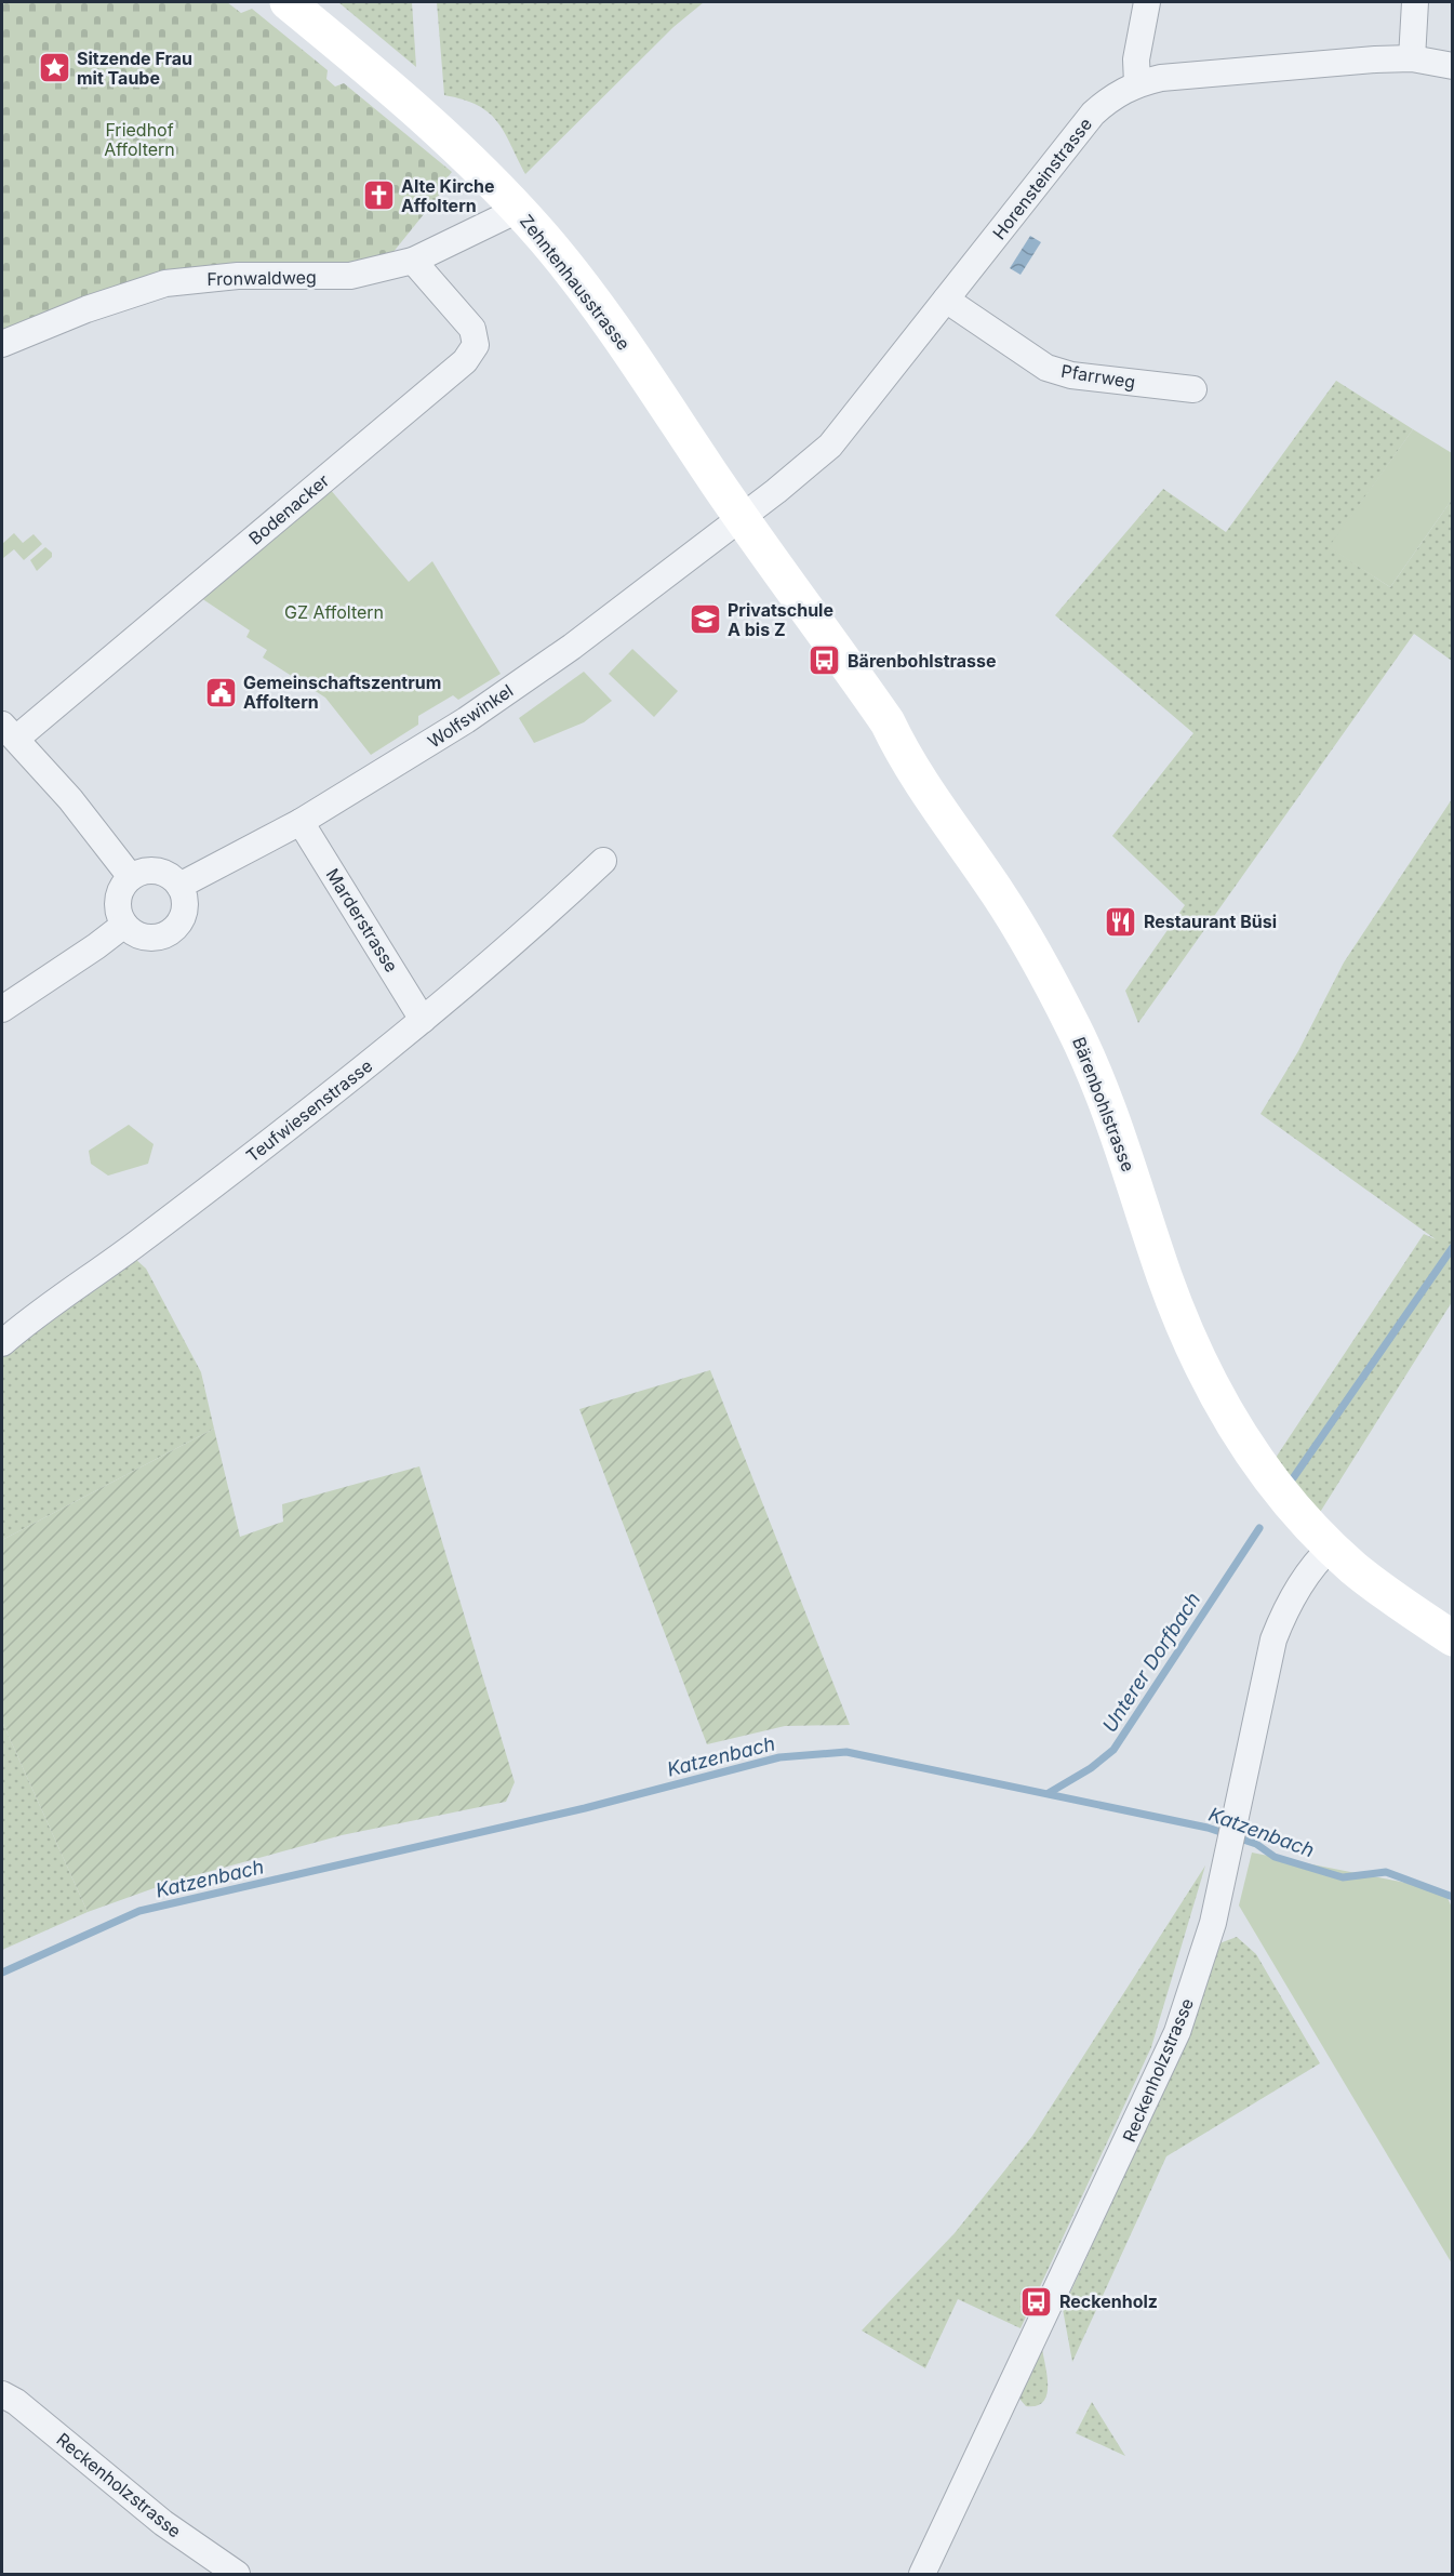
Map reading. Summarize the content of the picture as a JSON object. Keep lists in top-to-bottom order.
{
  "streets": {
    "street": [
      "Horensteinstrasse",
      "Fronwaldweg",
      "Zehntenhausstrasse",
      "Pfarrweg",
      "Bodenacker",
      "Wolfswinkel",
      "Marderstrasse",
      "Bärenbohlstrasse",
      "Teufwiesenstrasse",
      "Reckenholzstrasse"
    ]
  },
  "crossings": [
    ["Horensteinstrasse", "Zehntenhausstrasse"],
    ["Horensteinstrasse", "Pfarrweg"],
    ["Horensteinstrasse", "Wolfswinkel"],
    ["Horensteinstrasse", "Bärenbohlstrasse"],
    ["Fronwaldweg", "Zehntenhausstrasse"],
    ["Fronwaldweg", "Bodenacker"],
    ["Zehntenhausstrasse", "Wolfswinkel"],
    ["Zehntenhausstrasse", "Bärenbohlstrasse"],
    ["Wolfswinkel", "Marderstrasse"],
    ["Wolfswinkel", "Bärenbohlstrasse"],
    ["Marderstrasse", "Teufwiesenstrasse"],
    ["Bärenbohlstrasse", "Reckenholzstrasse"]
  ],
  "water": ["Unterer Dorfbach", "Katzenbach"],
  "parks": ["Friedhof Affoltern", "GZ Affoltern"],
  "places": {
    "place": ["Sitzende Frau mit Taube"],
    "church": ["Alte Kirche Affoltern"],
    "school or university": ["Privatschule A bis Z"],
    "bus stop": ["Bärenbohlstrasse", "Reckenholz"],
    "public building": ["Gemeinschaftszentrum Affoltern"],
    "restaurant": ["Restaurant Büsi"]
  }
}
